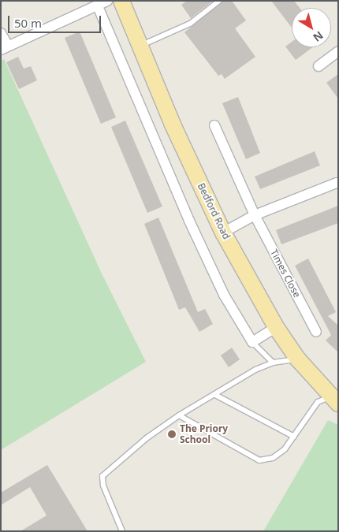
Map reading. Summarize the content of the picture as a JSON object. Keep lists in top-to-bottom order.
{
  "streets": {
    "main road": ["Bedford Road"],
    "street": ["Times Close"]
  },
  "places": ["The Priory School"],
  "scale_bar": "50 m",
  "north": "bottom right"
}
